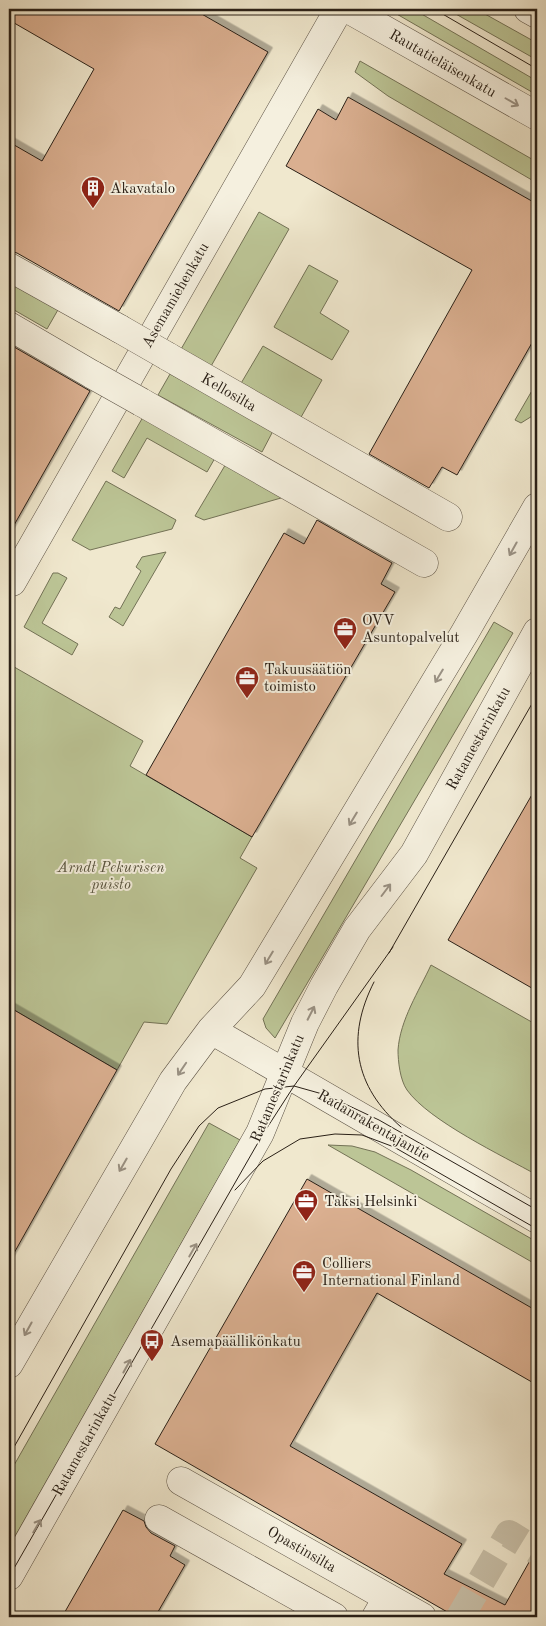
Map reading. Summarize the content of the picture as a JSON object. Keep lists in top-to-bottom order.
{
  "streets": {
    "street": [
      "Rautatieläisenkatu",
      "Asemamiehenkatu",
      "Kellosilta",
      "Ratamestarinkatu",
      "Radanrakentajantie",
      "Opastinsilta"
    ]
  },
  "crossings": [
    ["Ratamestarinkatu", "Radanrakentajantie"]
  ],
  "one_way": ["Rautatieläisenkatu"],
  "parks": ["Arndt Pekurisen puisto"],
  "places": {
    "building": ["Akavatalo"],
    "office": [
      "OVV Asuntopalvelut",
      "Takuusäätiön toimisto",
      "Taksi Helsinki",
      "Colliers International Finland"
    ],
    "bus stop": ["Asemapäällikönkatu"]
  }
}
